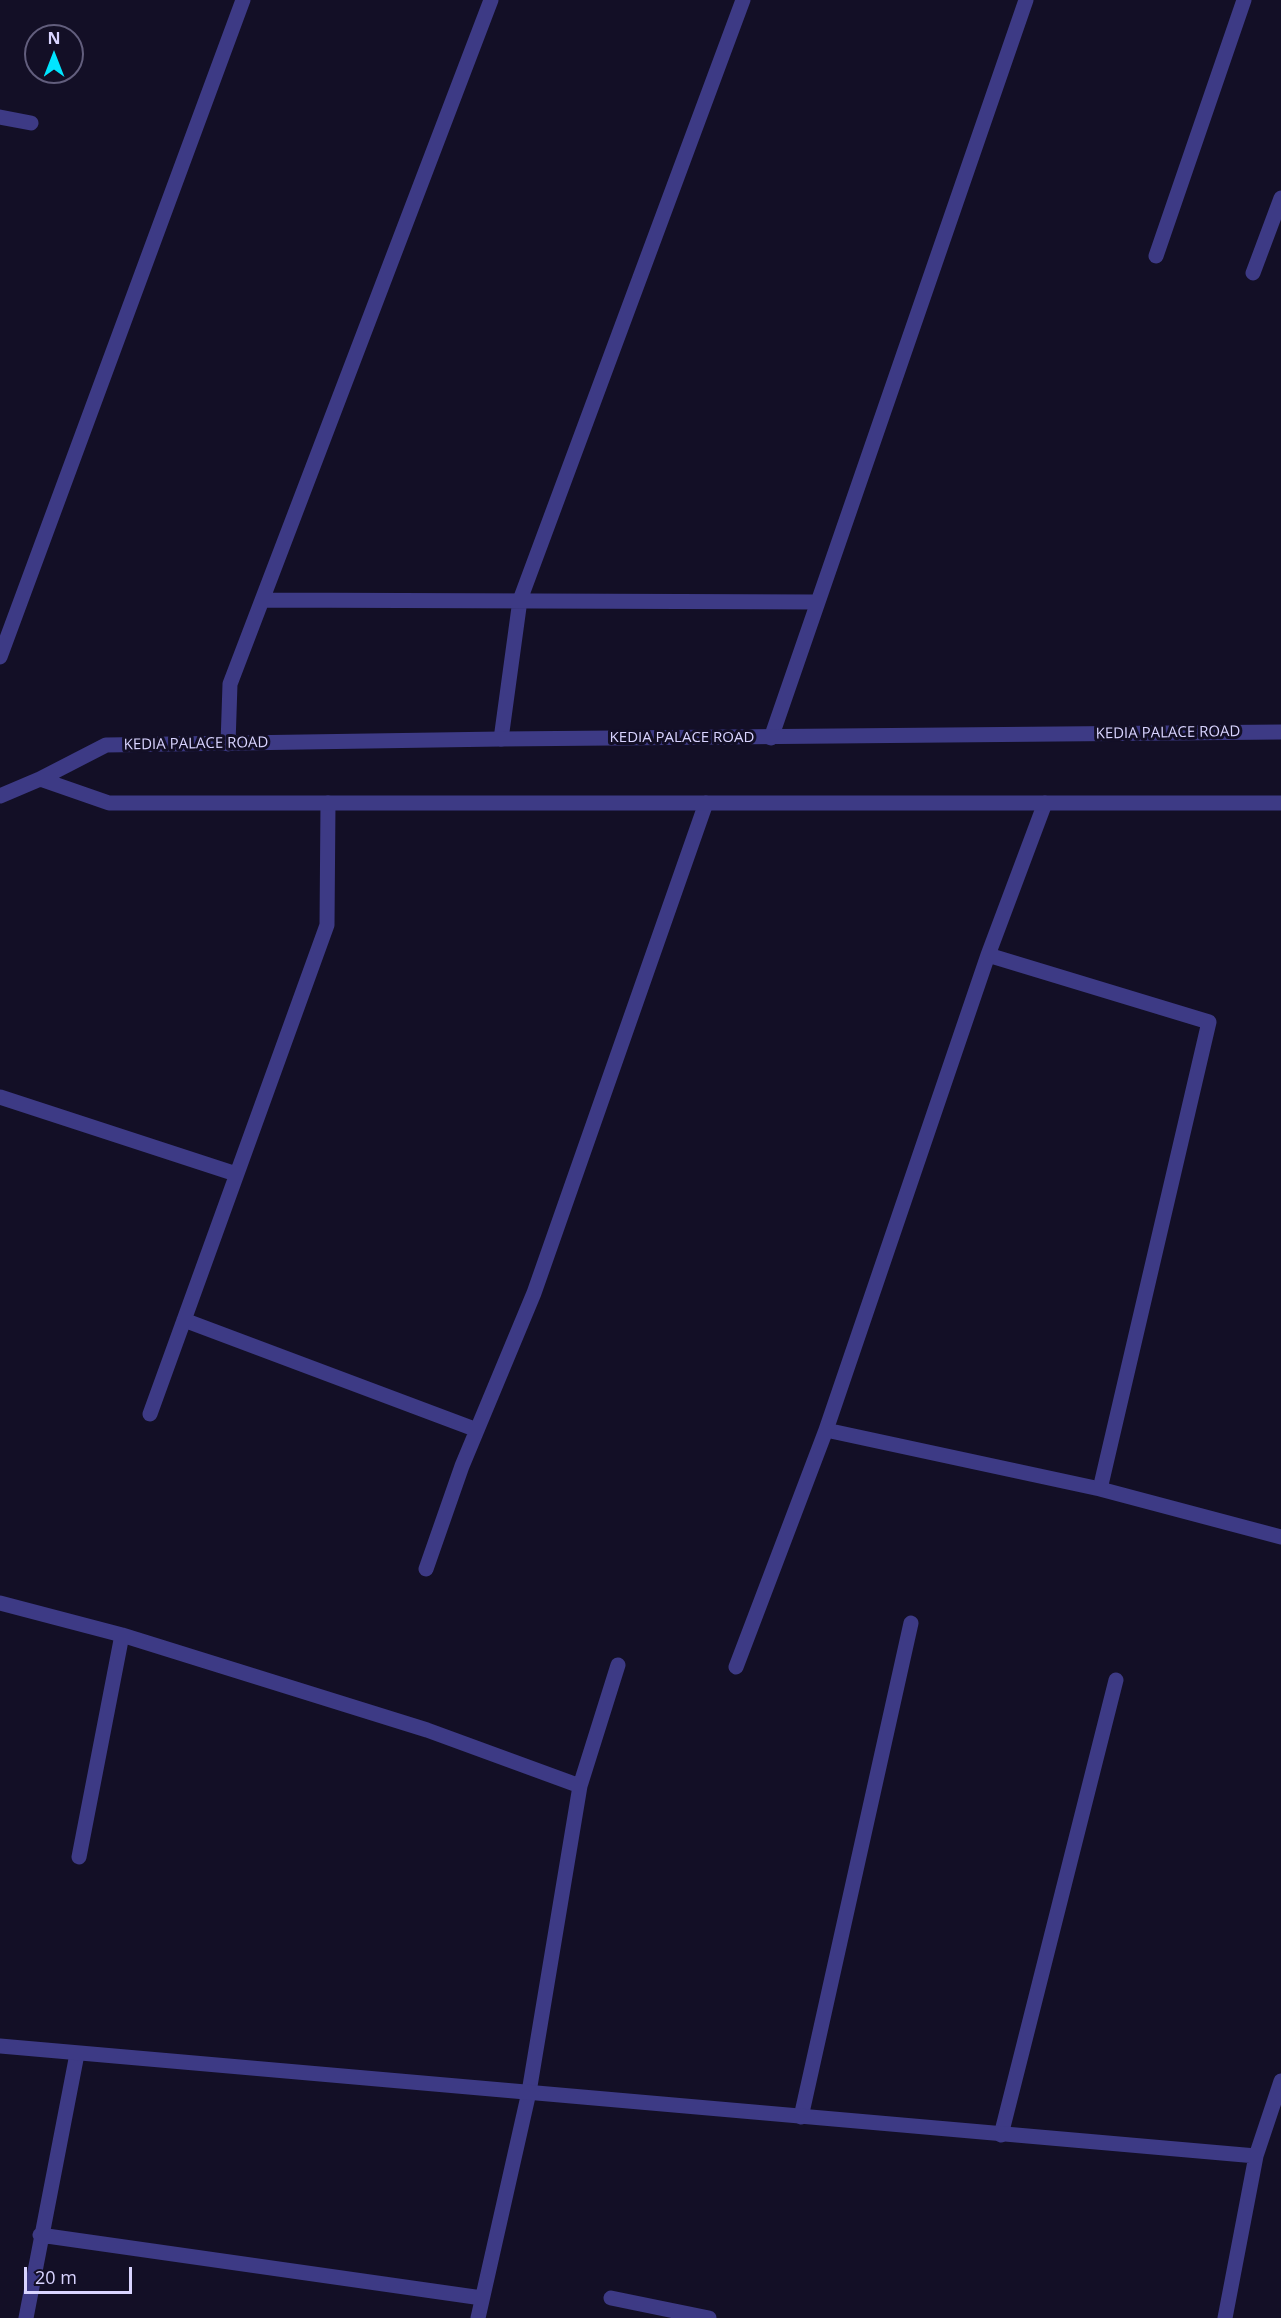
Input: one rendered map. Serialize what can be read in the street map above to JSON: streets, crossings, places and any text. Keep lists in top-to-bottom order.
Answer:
{
  "streets": {
    "street": ["KEDIA PALACE ROAD"]
  },
  "scale_bar": "20 m",
  "north": "top"
}
